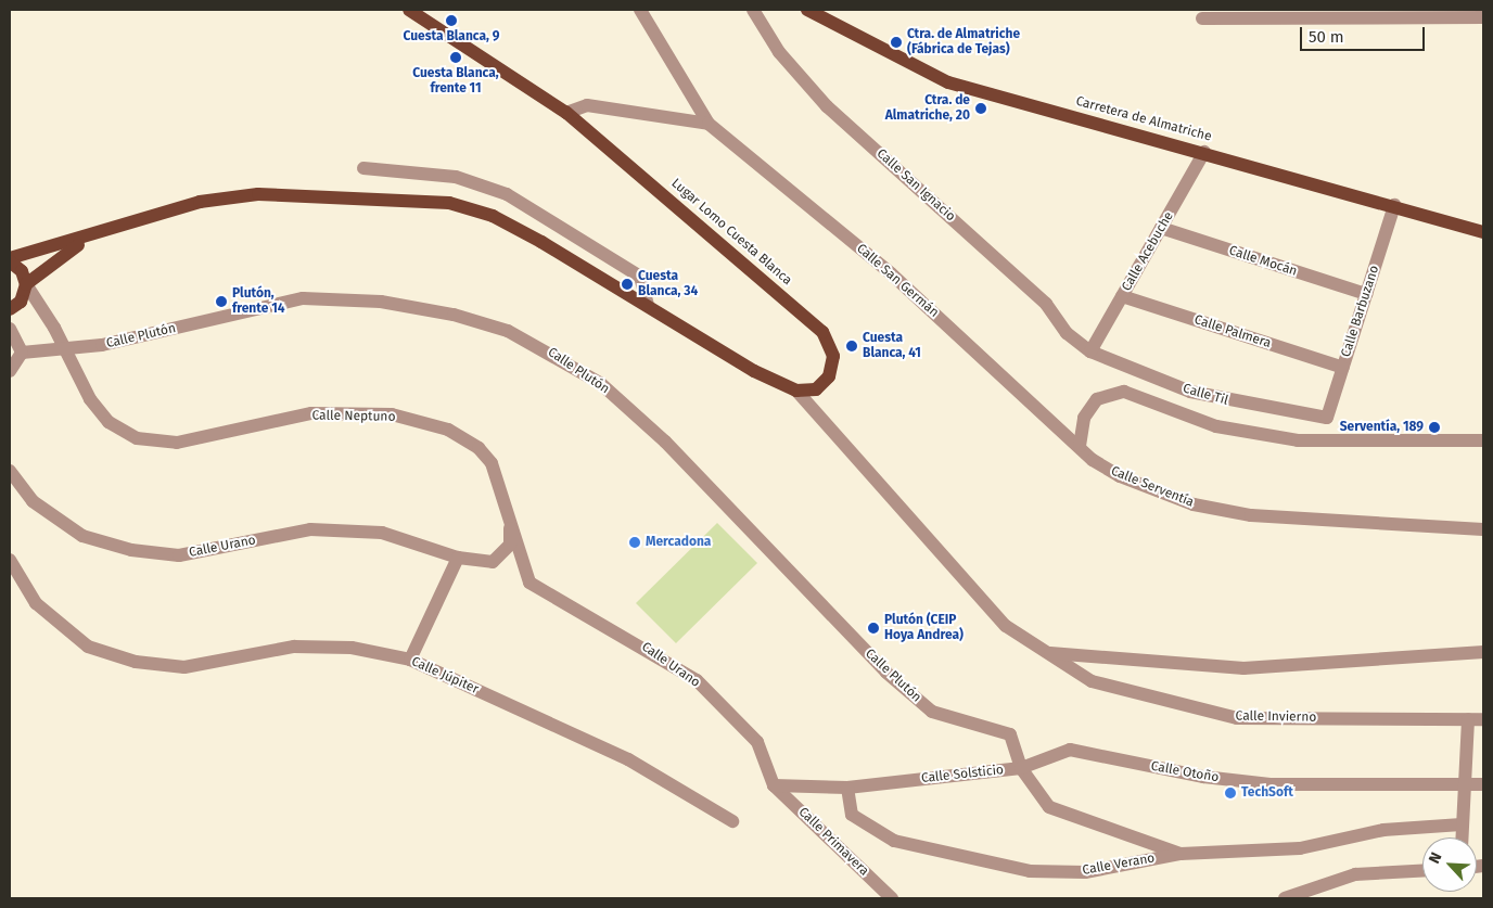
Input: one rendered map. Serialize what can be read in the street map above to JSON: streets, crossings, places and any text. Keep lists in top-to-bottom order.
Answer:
{
  "streets": {
    "main road": ["Carretera de Almatriche", "Lugar Lomo Cuesta Blanca"],
    "street": [
      "Calle San Ignacio",
      "Calle Acebuche",
      "Calle Mocán",
      "Calle San Germán",
      "Calle Barbuzano",
      "Calle Palmera",
      "Calle Plutón",
      "Calle Til",
      "Calle Neptuno",
      "Calle Serventía",
      "Calle Urano",
      "Calle Júpiter",
      "Calle Invierno",
      "Calle Otoño",
      "Calle Solsticio",
      "Calle Primavera",
      "Calle Verano"
    ]
  },
  "crossings": [
    ["Carretera de Almatriche", "Calle Acebuche"],
    ["Carretera de Almatriche", "Calle Barbuzano"],
    ["Calle San Ignacio", "Calle Acebuche"],
    ["Calle San Ignacio", "Calle Til"],
    ["Calle Acebuche", "Calle Mocán"],
    ["Calle Acebuche", "Calle Palmera"],
    ["Calle Acebuche", "Calle Til"],
    ["Calle Mocán", "Calle Barbuzano"],
    ["Calle San Germán", "Calle Serventía"],
    ["Calle Barbuzano", "Calle Palmera"],
    ["Calle Barbuzano", "Calle Til"],
    ["Calle Plutón", "Calle Neptuno"],
    ["Calle Plutón", "Calle Otoño"],
    ["Calle Plutón", "Calle Solsticio"],
    ["Calle Neptuno", "Calle Urano"],
    ["Calle Urano", "Calle Primavera"],
    ["Calle Otoño", "Calle Solsticio"],
    ["Calle Solsticio", "Calle Verano"]
  ],
  "places": [
    "Cuesta Blanca, 9",
    "Ctra. de Almatriche (Fábrica de Tejas)",
    "Cuesta Blanca, frente 11",
    "Ctra. de Almatriche, 20",
    "Cuesta Blanca, 34",
    "Plutón, frente 14",
    "Cuesta Blanca, 41",
    "Serventía, 189",
    "Mercadona",
    "Plutón (CEIP Hoya Andrea)",
    "TechSoft"
  ],
  "scale_bar": "50 m",
  "north": "top left"
}
